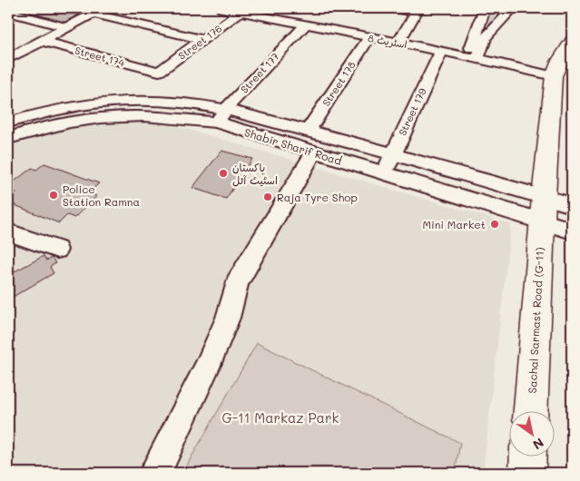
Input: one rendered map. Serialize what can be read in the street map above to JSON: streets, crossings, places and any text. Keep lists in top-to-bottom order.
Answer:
{
  "streets": {
    "main road": ["Sachal Sarmast Road (G-11)"],
    "street": [
      "اسٹریٹ 8",
      "Street 176",
      "Street 174",
      "Street 177",
      "Street 178",
      "Street 179",
      "Shabir Sharif Road"
    ]
  },
  "crossings": [
    ["اسٹریٹ 8", "Street 176"],
    ["اسٹریٹ 8", "Street 177"],
    ["اسٹریٹ 8", "Street 178"],
    ["اسٹریٹ 8", "Street 179"],
    ["اسٹریٹ 8", "Sachal Sarmast Road (G-11)"],
    ["Street 176", "Street 174"],
    ["Street 177", "Shabir Sharif Road"],
    ["Street 178", "Shabir Sharif Road"],
    ["Street 179", "Shabir Sharif Road"],
    ["Shabir Sharif Road", "Sachal Sarmast Road (G-11)"]
  ],
  "parks": ["G-11 Markaz Park"],
  "places": [
    "پاکستان اسٹیٹ آئل",
    "Police Station Ramna",
    "Raja Tyre Shop",
    "Mini Market"
  ],
  "north": "bottom right"
}
